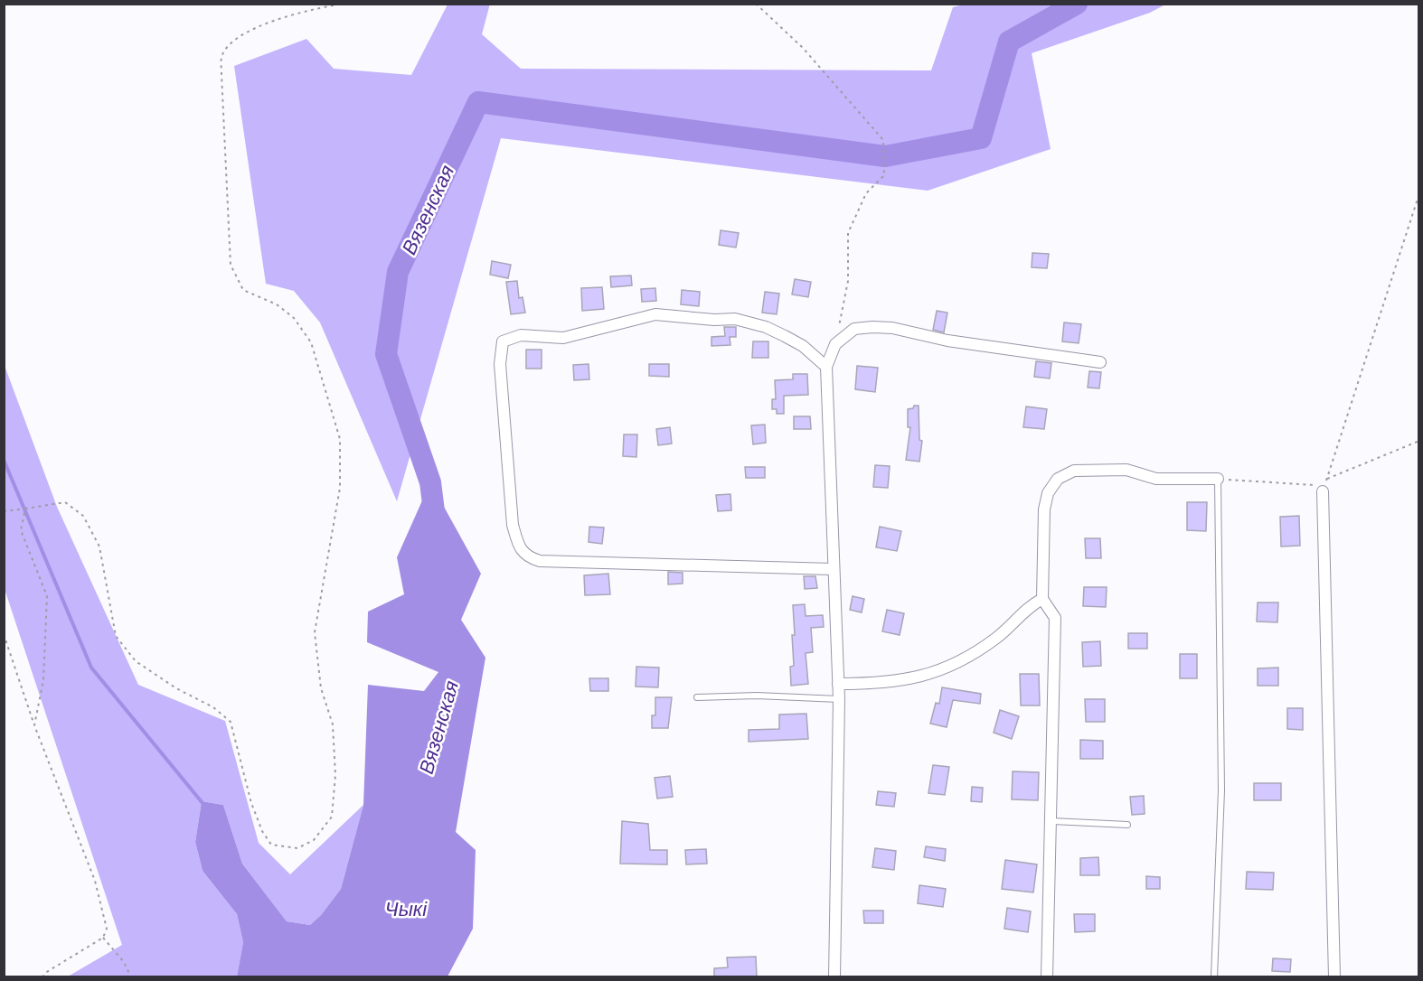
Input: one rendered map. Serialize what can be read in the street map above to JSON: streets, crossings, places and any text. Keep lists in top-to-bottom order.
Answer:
{
  "water": ["Вязенская", "Чыкі"]
}
